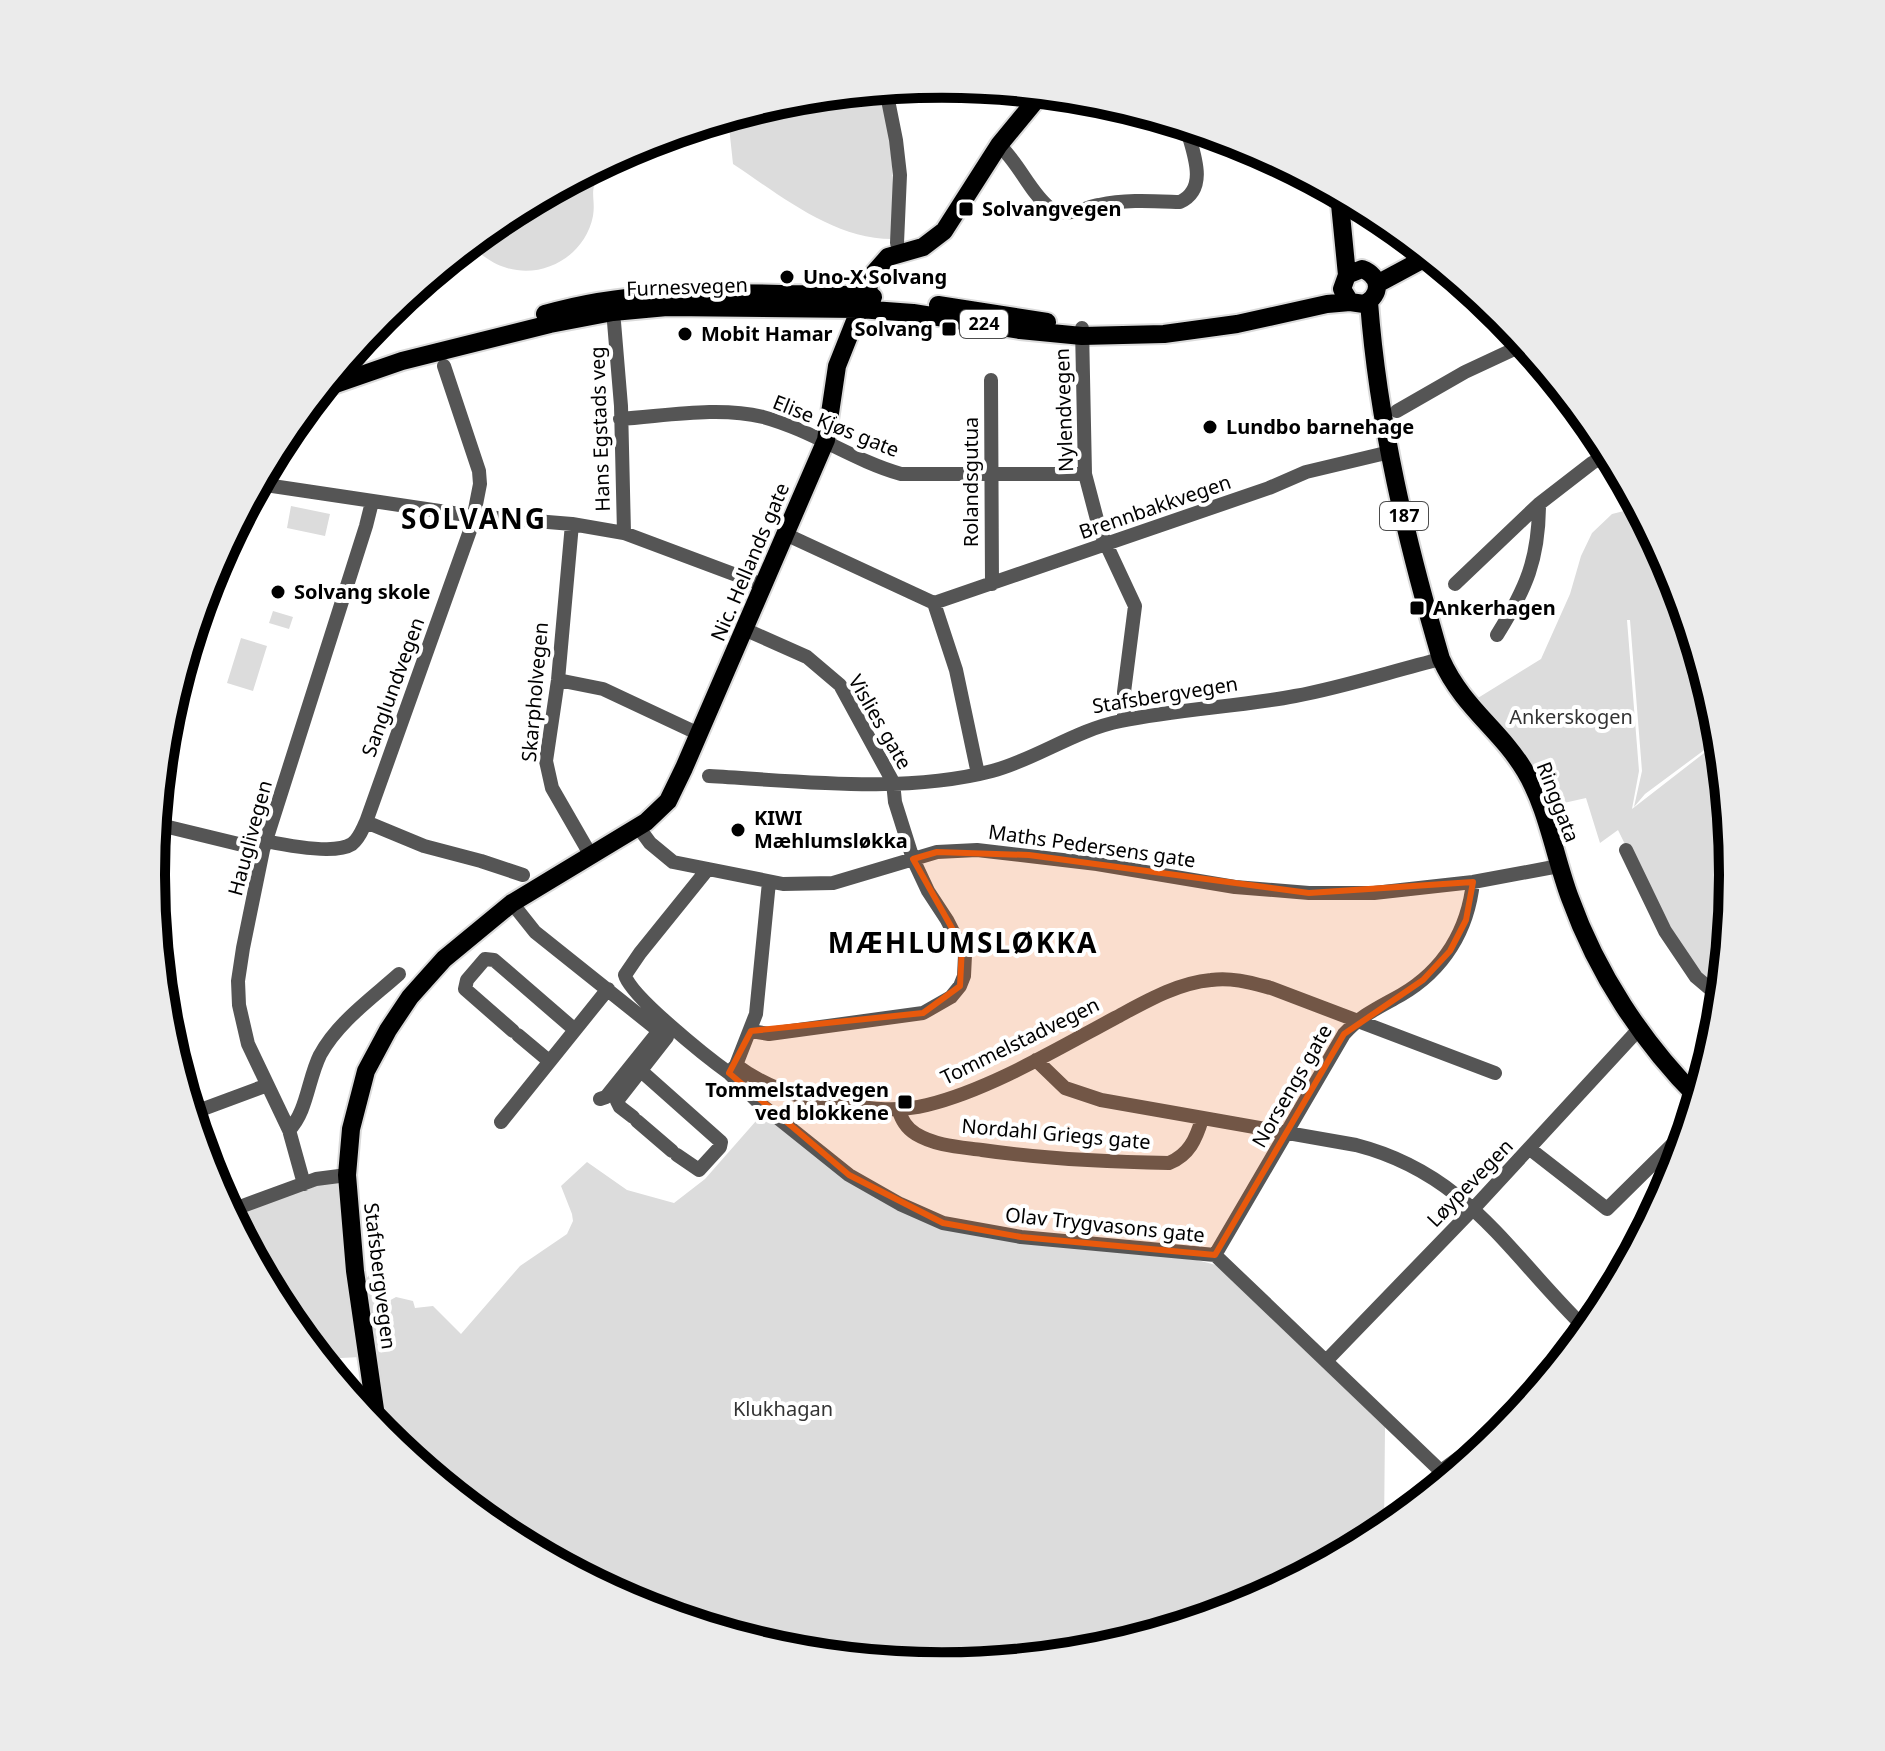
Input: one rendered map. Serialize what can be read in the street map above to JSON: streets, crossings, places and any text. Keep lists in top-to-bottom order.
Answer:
{
  "streets": {
    "main road": [
      "Furnesvegen",
      "224",
      "187",
      "Nic. Hellands gate",
      "Stafsbergvegen",
      "Ringgata"
    ],
    "street": [
      "Nylendvegen",
      "Elise Kjøs gate",
      "Hans Egstads veg",
      "Rolandsgutua",
      "Brennbakkvegen",
      "Sanglundvegen",
      "Skarpholvegen",
      "Vislies gate",
      "Hauglivegen",
      "Maths Pedersens gate",
      "Tommelstadvegen",
      "Norsengs gate",
      "Nordahl Griegs gate",
      "Løypevegen",
      "Olav Trygvasons gate"
    ]
  },
  "crossings": [
    ["Furnesvegen", "Nylendvegen"],
    ["Furnesvegen", "Nic. Hellands gate"],
    ["Furnesvegen", "Ringgata"],
    ["Nylendvegen", "Elise Kjøs gate"],
    ["Nylendvegen", "Brennbakkvegen"],
    ["Nylendvegen", "Stafsbergvegen"],
    ["Elise Kjøs gate", "Hans Egstads veg"],
    ["Elise Kjøs gate", "Rolandsgutua"],
    ["Elise Kjøs gate", "Nic. Hellands gate"],
    ["Rolandsgutua", "Brennbakkvegen"],
    ["Brennbakkvegen", "Ringgata"],
    ["Nic. Hellands gate", "Stafsbergvegen"],
    ["Nic. Hellands gate", "Vislies gate"],
    ["Nic. Hellands gate", "Maths Pedersens gate"],
    ["Sanglundvegen", "Hauglivegen"],
    ["Skarpholvegen", "Stafsbergvegen"],
    ["Stafsbergvegen", "Vislies gate"],
    ["Stafsbergvegen", "Ringgata"],
    ["Stafsbergvegen", "Maths Pedersens gate"],
    ["Vislies gate", "Maths Pedersens gate"],
    ["Ringgata", "Maths Pedersens gate"],
    ["Ringgata", "Løypevegen"],
    ["Maths Pedersens gate", "Norsengs gate"],
    ["Tommelstadvegen", "Norsengs gate"],
    ["Tommelstadvegen", "Nordahl Griegs gate"],
    ["Tommelstadvegen", "Olav Trygvasons gate"],
    ["Norsengs gate", "Nordahl Griegs gate"],
    ["Norsengs gate", "Olav Trygvasons gate"],
    ["Nordahl Griegs gate", "Løypevegen"],
    ["Løypevegen", "Olav Trygvasons gate"]
  ],
  "districts": ["SOLVANG", "MÆHLUMSLØKKA"],
  "parks": ["Ankerskogen", "Klukhagan"],
  "places": {
    "transit": [
      "Solvangvegen",
      "Solvang",
      "Ankerhagen",
      "Tommelstadvegen ved blokkene"
    ],
    "other": [
      "Uno-X Solvang",
      "Mobit Hamar",
      "Lundbo barnehage",
      "Solvang skole",
      "KIWI Mæhlumsløkka"
    ]
  }
}
